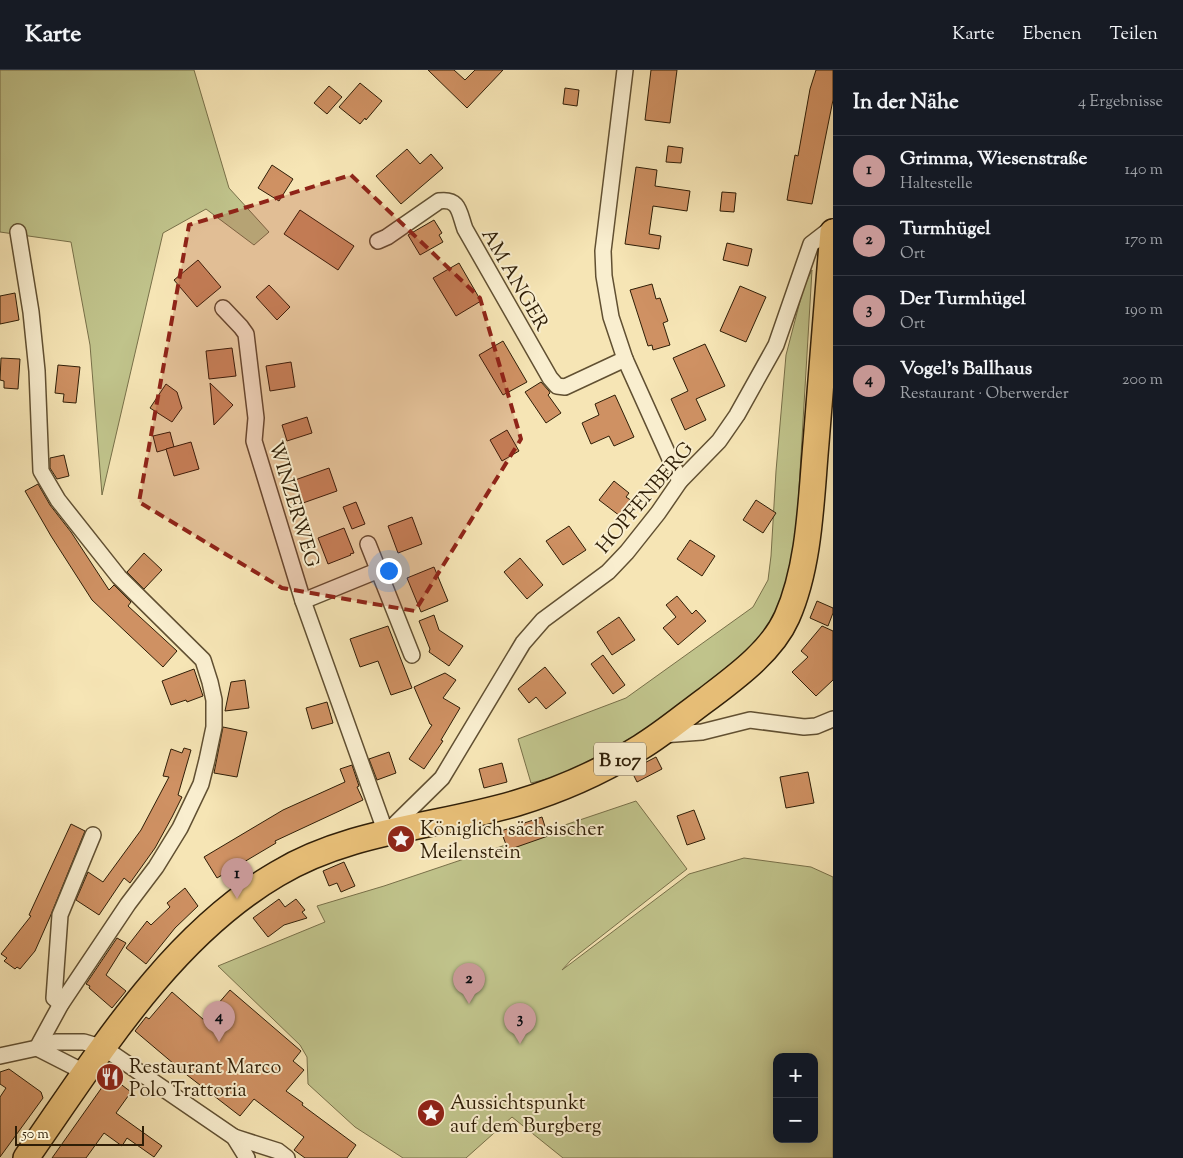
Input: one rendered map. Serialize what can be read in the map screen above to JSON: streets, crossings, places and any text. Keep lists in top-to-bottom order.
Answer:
{
  "streets": {
    "main road": ["B 107"],
    "street": ["AM ANGER", "HOPFENBERG", "WINZERWEG"]
  },
  "crossings": [
    ["HOPFENBERG", "WINZERWEG"],
    ["HOPFENBERG", "B 107"],
    ["WINZERWEG", "B 107"]
  ],
  "places": {
    "place": ["Königlich sächsischer Meilenstein", "Aussichtspunkt auf dem Burgberg"],
    "restaurant": ["Restaurant Marco Polo Trattoria"]
  },
  "scale_bar": "50 m",
  "page": {
    "header": "Karte",
    "nav": ["Karte", "Ebenen", "Teilen"],
    "heading": ["In der Nähe", "4 Ergebnisse"],
    "list": [
      {
        "mark": "1",
        "name": "Grimma, Wiesenstraße",
        "note": "Haltestelle",
        "value": "140 m"
      },
      {
        "mark": "2",
        "name": "Turmhügel",
        "note": "Ort",
        "value": "170 m"
      },
      {
        "mark": "3",
        "name": "Der Turmhügel",
        "note": "Ort",
        "value": "190 m"
      },
      {
        "mark": "4",
        "name": "Vogel's Ballhaus",
        "note": "Restaurant · Oberwerder",
        "value": "200 m"
      }
    ],
    "pins": [
      "1",
      "2",
      "4",
      "3"
    ],
    "map_buttons": ["+", "−"],
    "scale": "50 m"
  }
}
